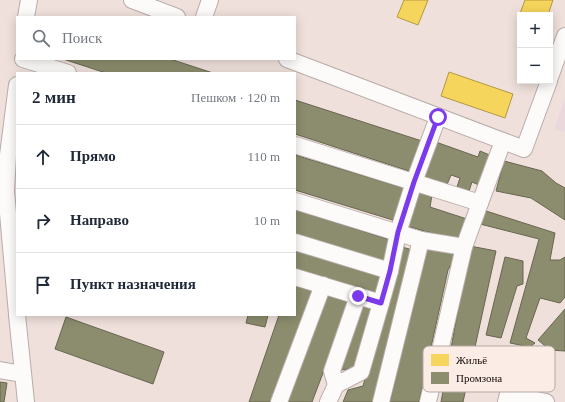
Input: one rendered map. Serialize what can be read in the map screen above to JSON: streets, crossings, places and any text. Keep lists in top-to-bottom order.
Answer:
{
  "legend": ["Жильё", "Промзона"],
  "page": {
    "map_buttons": ["+", "−"],
    "search": "Поиск",
    "heading": ["2 мин", "Пешком · 120 m"],
    "list": [
      ["Прямо", "110 m"],
      ["Направо", "10 m"],
      "Пункт назначения"
    ]
  }
}
